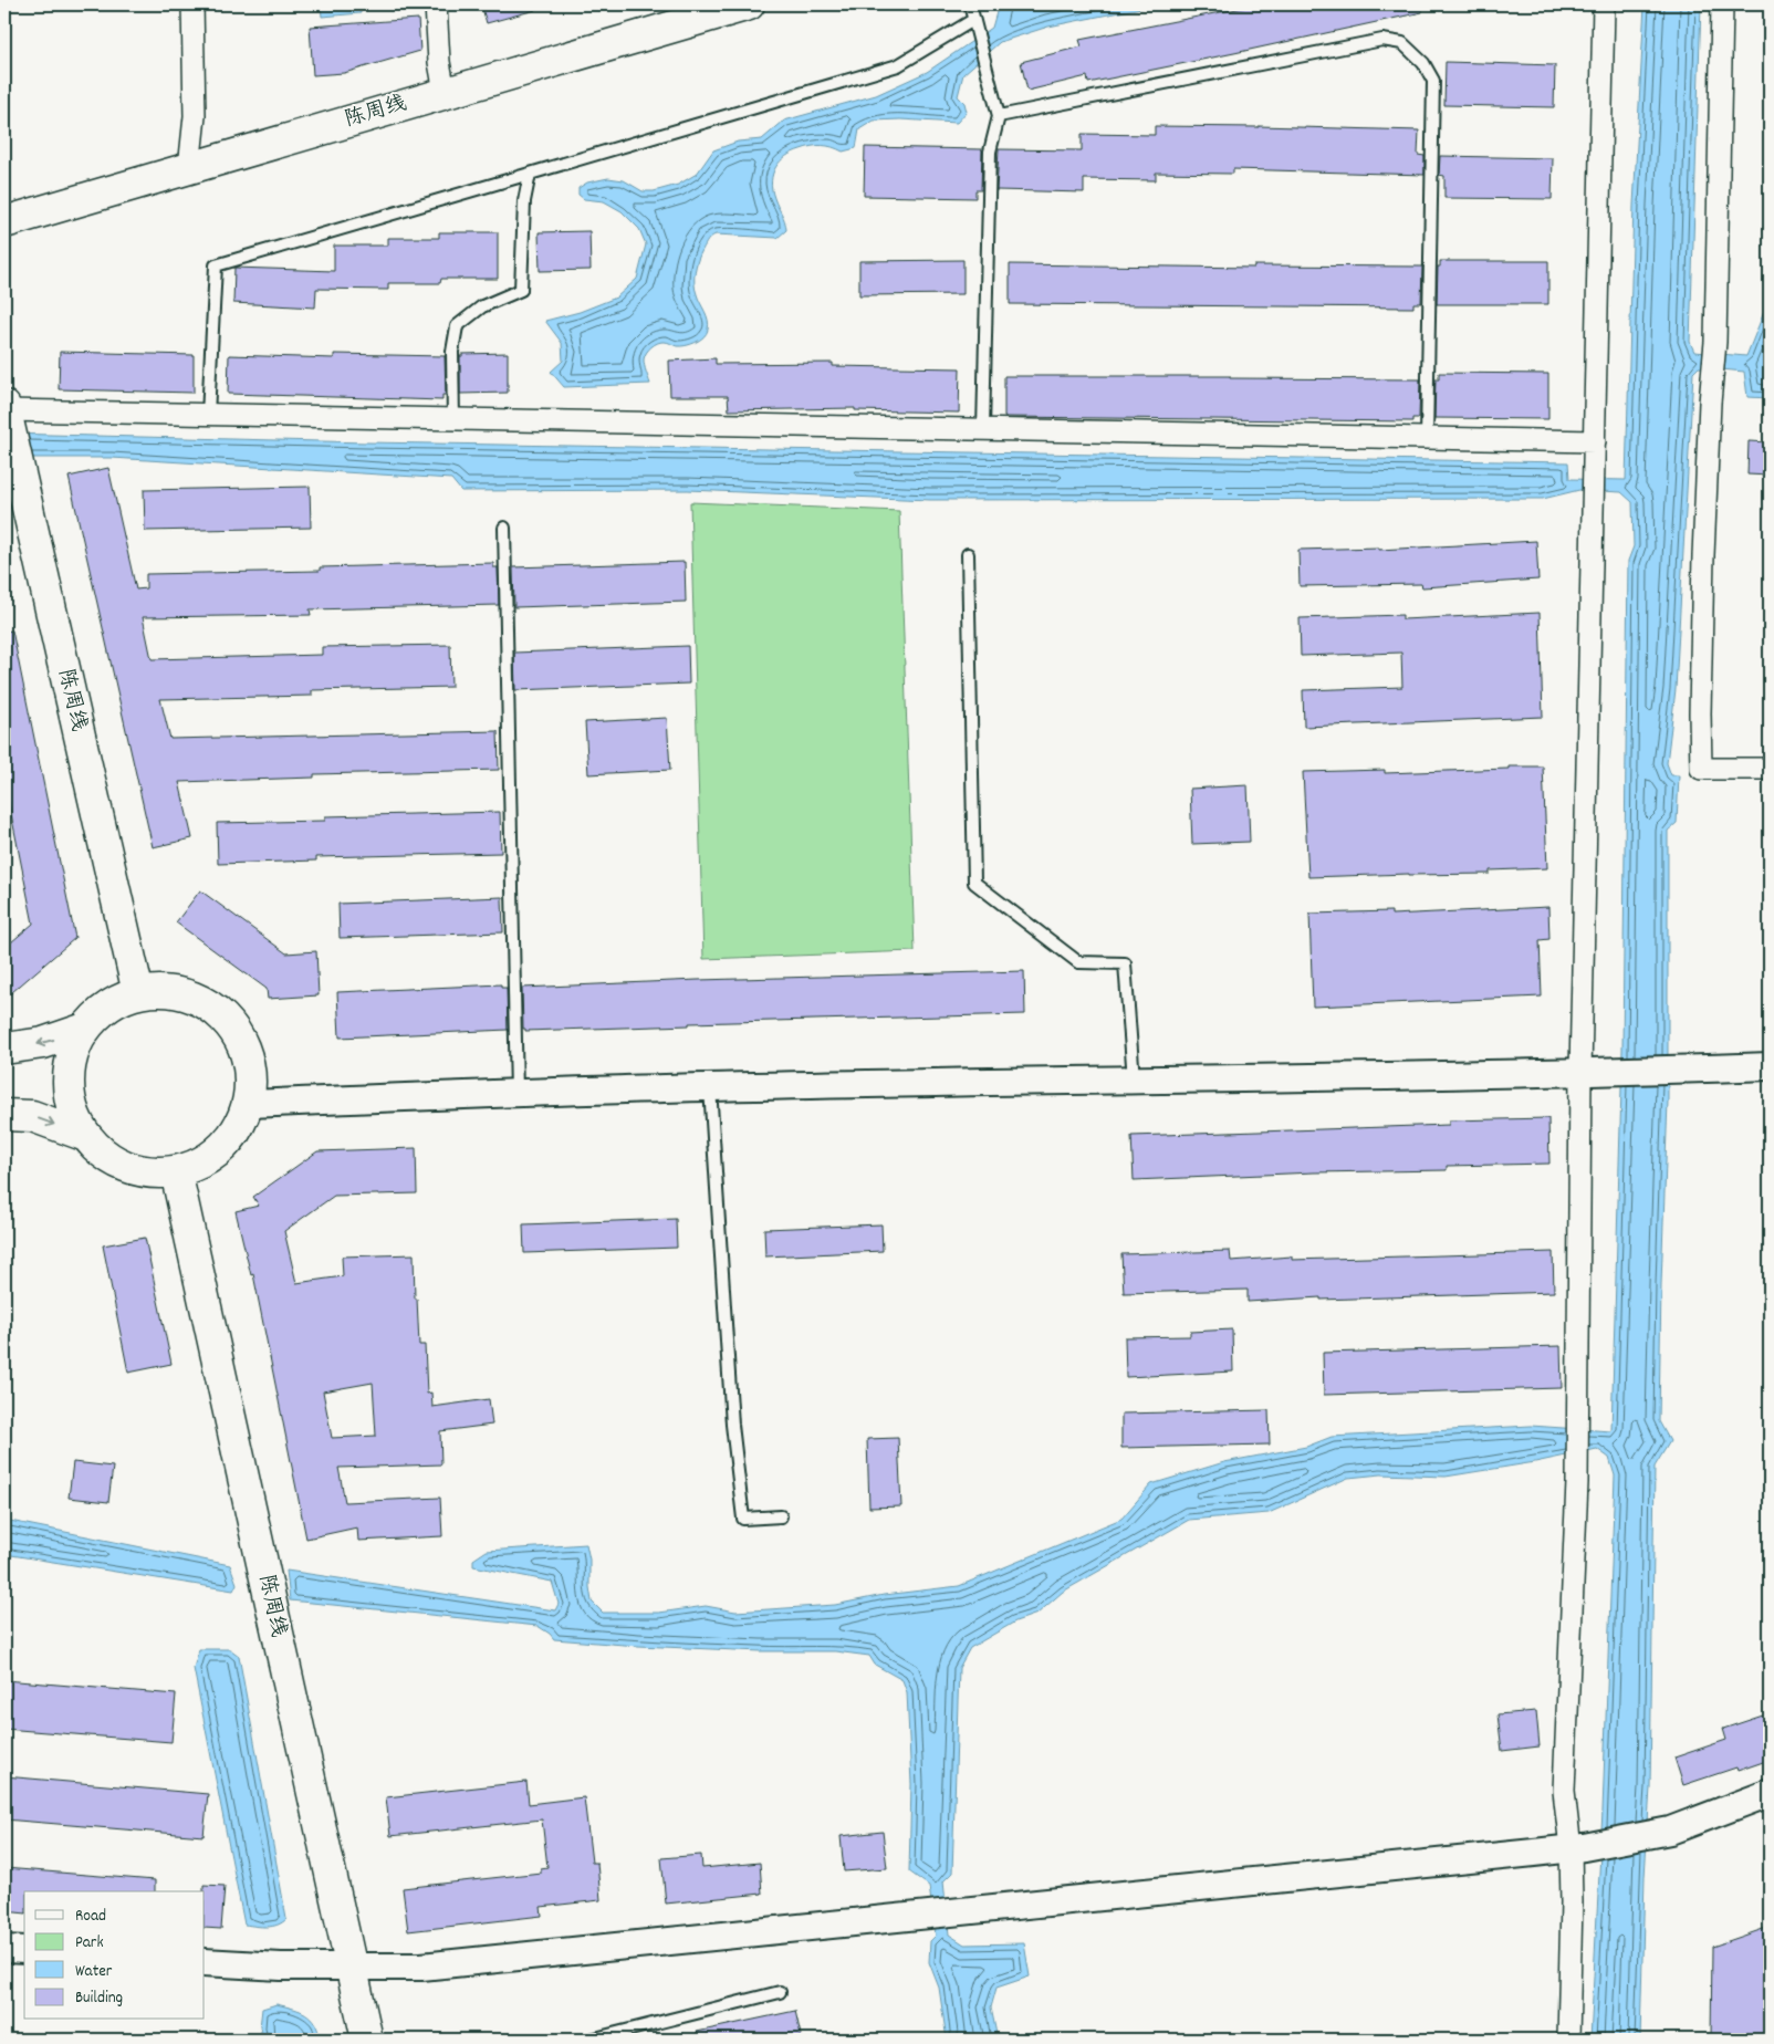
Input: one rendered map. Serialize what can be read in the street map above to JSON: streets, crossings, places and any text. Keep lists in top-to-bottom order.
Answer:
{
  "streets": {
    "main road": ["陈周线"]
  },
  "legend": [
    "Road",
    "Park",
    "Water",
    "Building"
  ]
}
